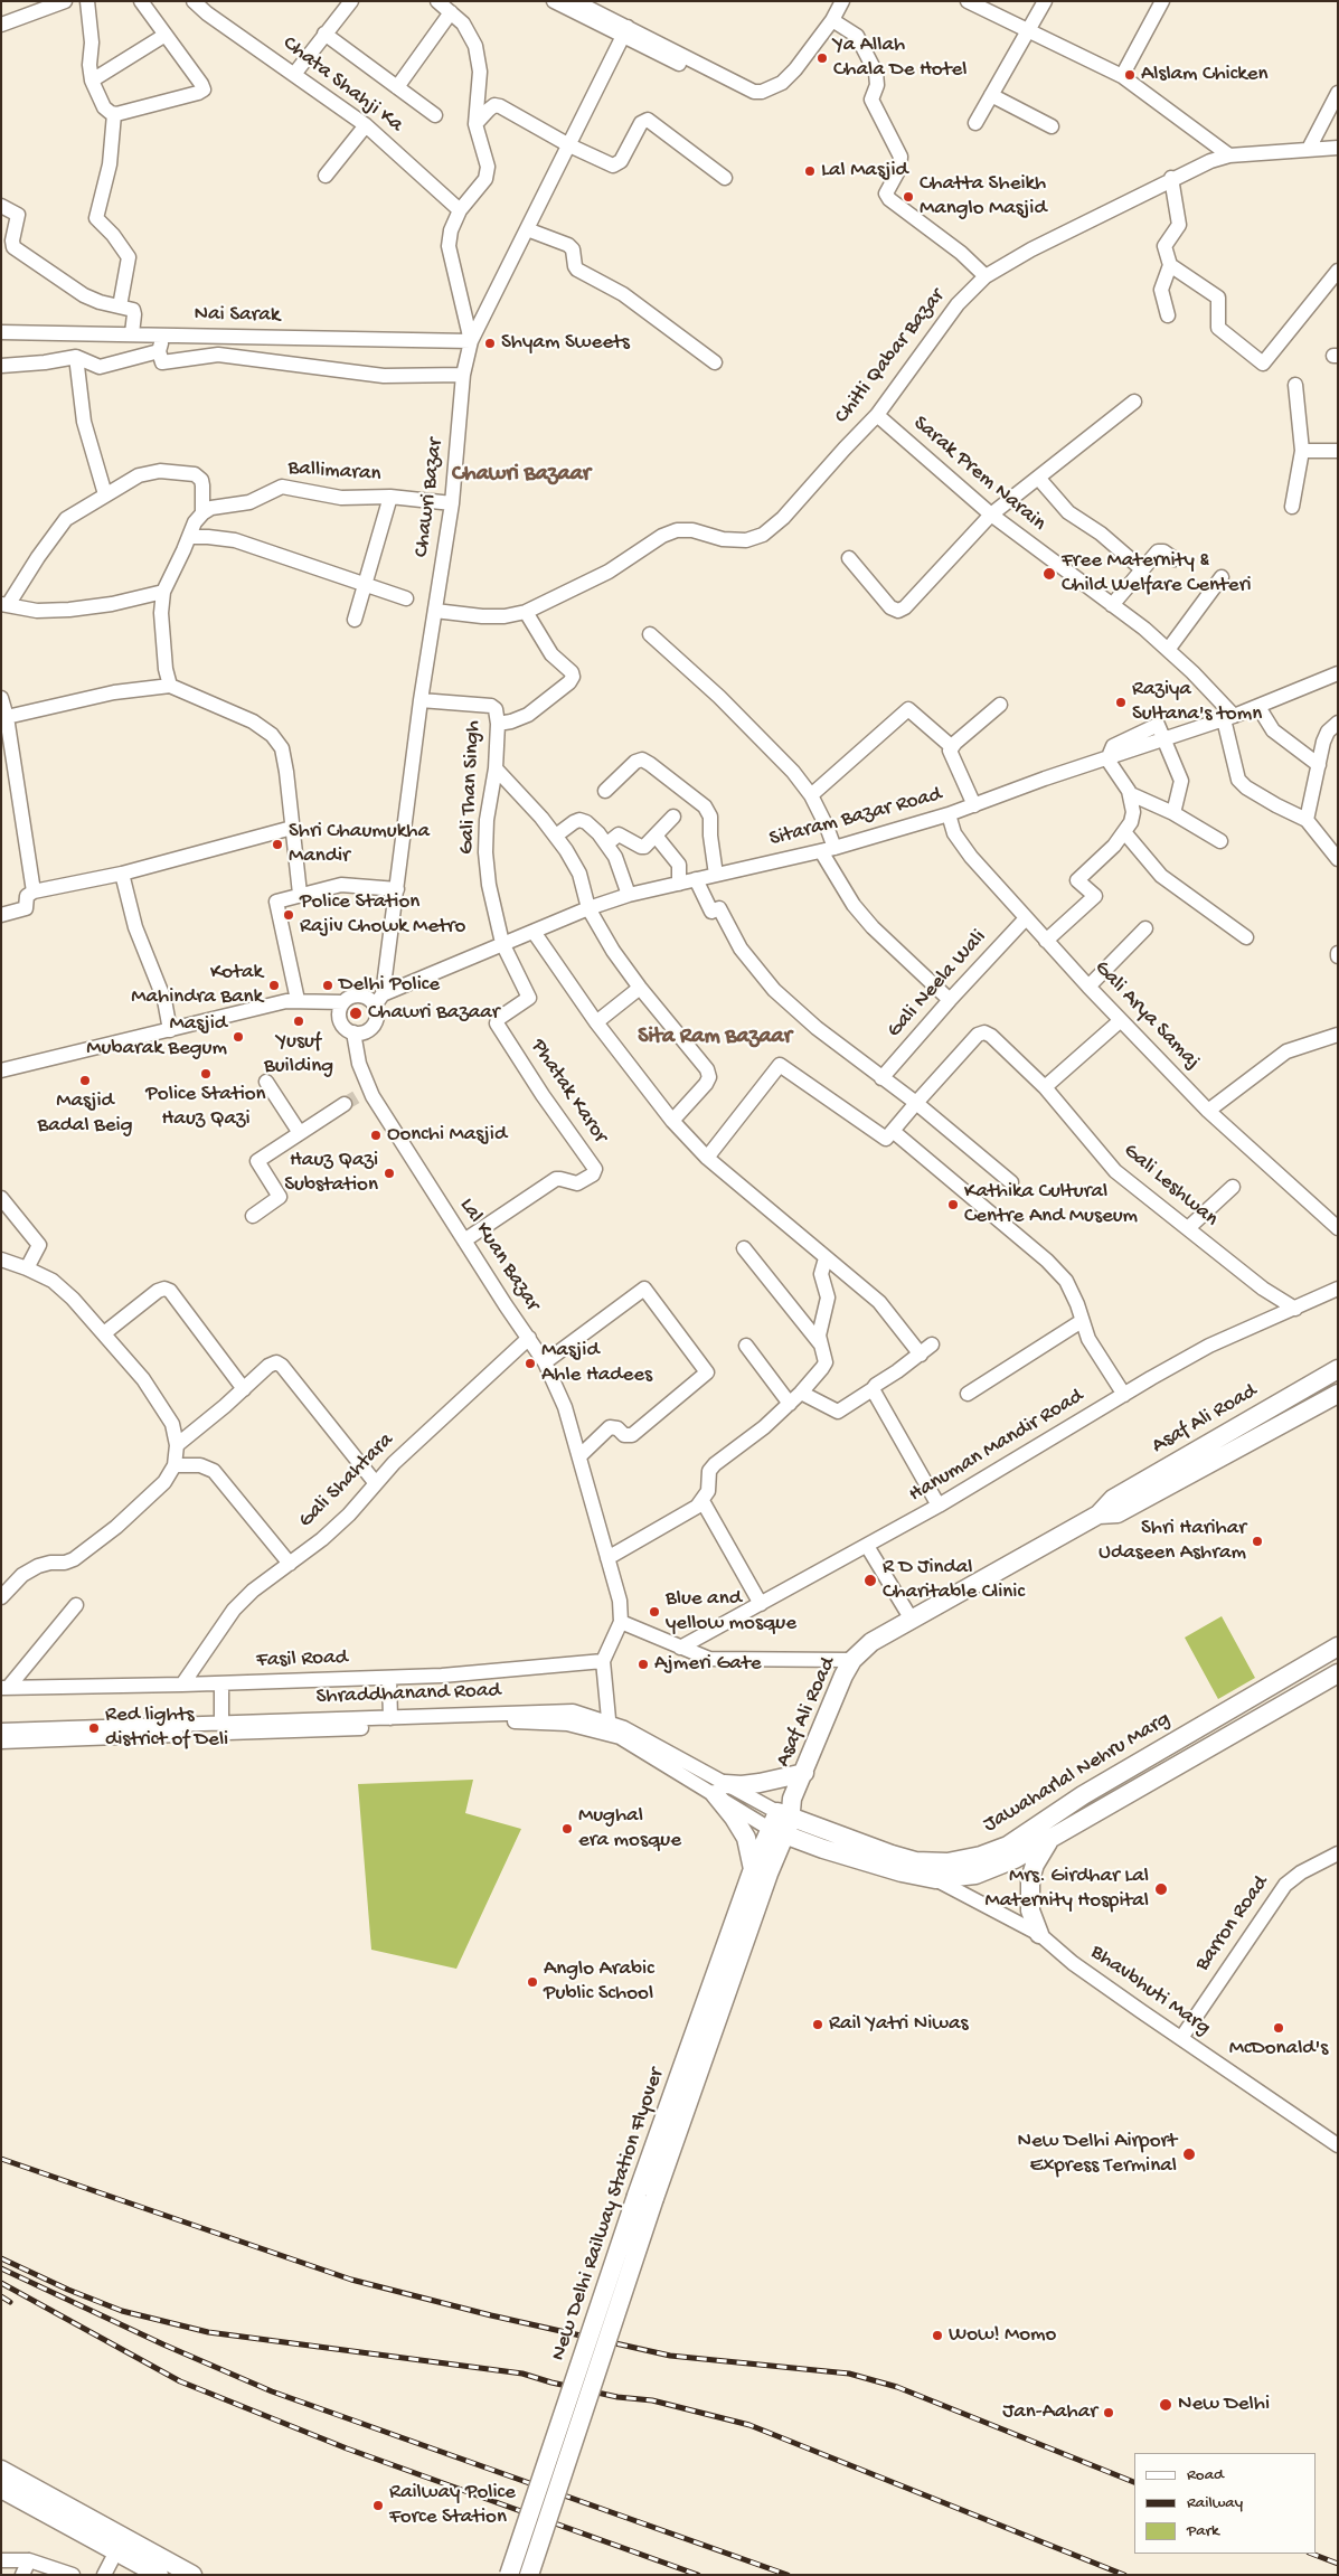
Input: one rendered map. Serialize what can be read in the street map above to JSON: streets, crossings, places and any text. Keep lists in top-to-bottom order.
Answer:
{
  "streets": {
    "main road": ["Asaf Ali Road", "Jawaharlal Nehru Marg", "New Delhi Railway Station Flyover"],
    "street": [
      "Chata Shahji Ka",
      "Nai Sarak",
      "Chitli Qabar Bazar",
      "Ballimaran",
      "Sarak Prem Narain",
      "Chawri Bazar",
      "Gali Than Singh",
      "Sitaram Bazar Road",
      "Gali Neela Wali",
      "Gali Arya Samaj",
      "Phatak Karor",
      "Gali Leshwan",
      "Lal Kuan Bazar",
      "Hanuman Mandir Road",
      "Gali Shahtara",
      "Fasil Road",
      "Shraddhanand Road",
      "Barron Road",
      "Bhavbhuti Marg"
    ]
  },
  "crossings": [
    ["Nai Sarak", "Chawri Bazar"],
    ["Chitli Qabar Bazar", "Sarak Prem Narain"],
    ["Chitli Qabar Bazar", "Chawri Bazar"],
    ["Ballimaran", "Chawri Bazar"],
    ["Sarak Prem Narain", "Sitaram Bazar Road"],
    ["Chawri Bazar", "Gali Than Singh"],
    ["Chawri Bazar", "Sitaram Bazar Road"],
    ["Chawri Bazar", "Lal Kuan Bazar"],
    ["Gali Than Singh", "Sitaram Bazar Road"],
    ["Gali Than Singh", "Phatak Karor"],
    ["Sitaram Bazar Road", "Gali Arya Samaj"],
    ["Sitaram Bazar Road", "Phatak Karor"],
    ["Sitaram Bazar Road", "Lal Kuan Bazar"],
    ["Gali Neela Wali", "Gali Arya Samaj"],
    ["Phatak Karor", "Lal Kuan Bazar"],
    ["Gali Leshwan", "Hanuman Mandir Road"],
    ["Lal Kuan Bazar", "Gali Shahtara"],
    ["Asaf Ali Road", "Shraddhanand Road"],
    ["Asaf Ali Road", "Jawaharlal Nehru Marg"],
    ["Asaf Ali Road", "New Delhi Railway Station Flyover"],
    ["Gali Shahtara", "Fasil Road"],
    ["Shraddhanand Road", "Jawaharlal Nehru Marg"],
    ["Shraddhanand Road", "New Delhi Railway Station Flyover"],
    ["Jawaharlal Nehru Marg", "Bhavbhuti Marg"],
    ["Jawaharlal Nehru Marg", "New Delhi Railway Station Flyover"],
    ["Barron Road", "Bhavbhuti Marg"]
  ],
  "districts": ["Chawri Bazaar", "Sita Ram Bazaar"],
  "places": [
    "Ya Allah Chala De Hotel",
    "Alslam Chicken",
    "Lal Masjid",
    "Chatta Sheikh Manglo Masjid",
    "Shyam Sweets",
    "Free Maternity & Child Welfare Centeri",
    "Raziya Sultana's tomn",
    "Shri Chaumukha Mandir",
    "Police Station Rajiv Chowk Metro",
    "Kotak Mahindra Bank",
    "Delhi Police",
    "Chawri Bazaar",
    "Yusuf Building",
    "Masjid Mubarak Begum",
    "Police Station Hauz Qazi",
    "Masjid Badal Beig",
    "Oonchi Masjid",
    "Hauz Qazi Substation",
    "Kathika Cultural Centre And Museum",
    "Masjid Ahle Hadees",
    "Shri Harihar Udaseen Ashram",
    "R D Jindal Charitable Clinic",
    "Blue and yellow mosque",
    "Ajmeri Gate",
    "Red lights district of Deli",
    "Mughal era mosque",
    "Mrs. Girdhar Lal Maternity Hospital",
    "Anglo Arabic Public School",
    "Rail Yatri Niwas",
    "McDonald's",
    "New Delhi Airport Express Terminal",
    "Wow! Momo",
    "New Delhi",
    "Jan-Aahar",
    "Railway Police Force Station"
  ],
  "legend": ["Road", "Railway", "Park"]
}
